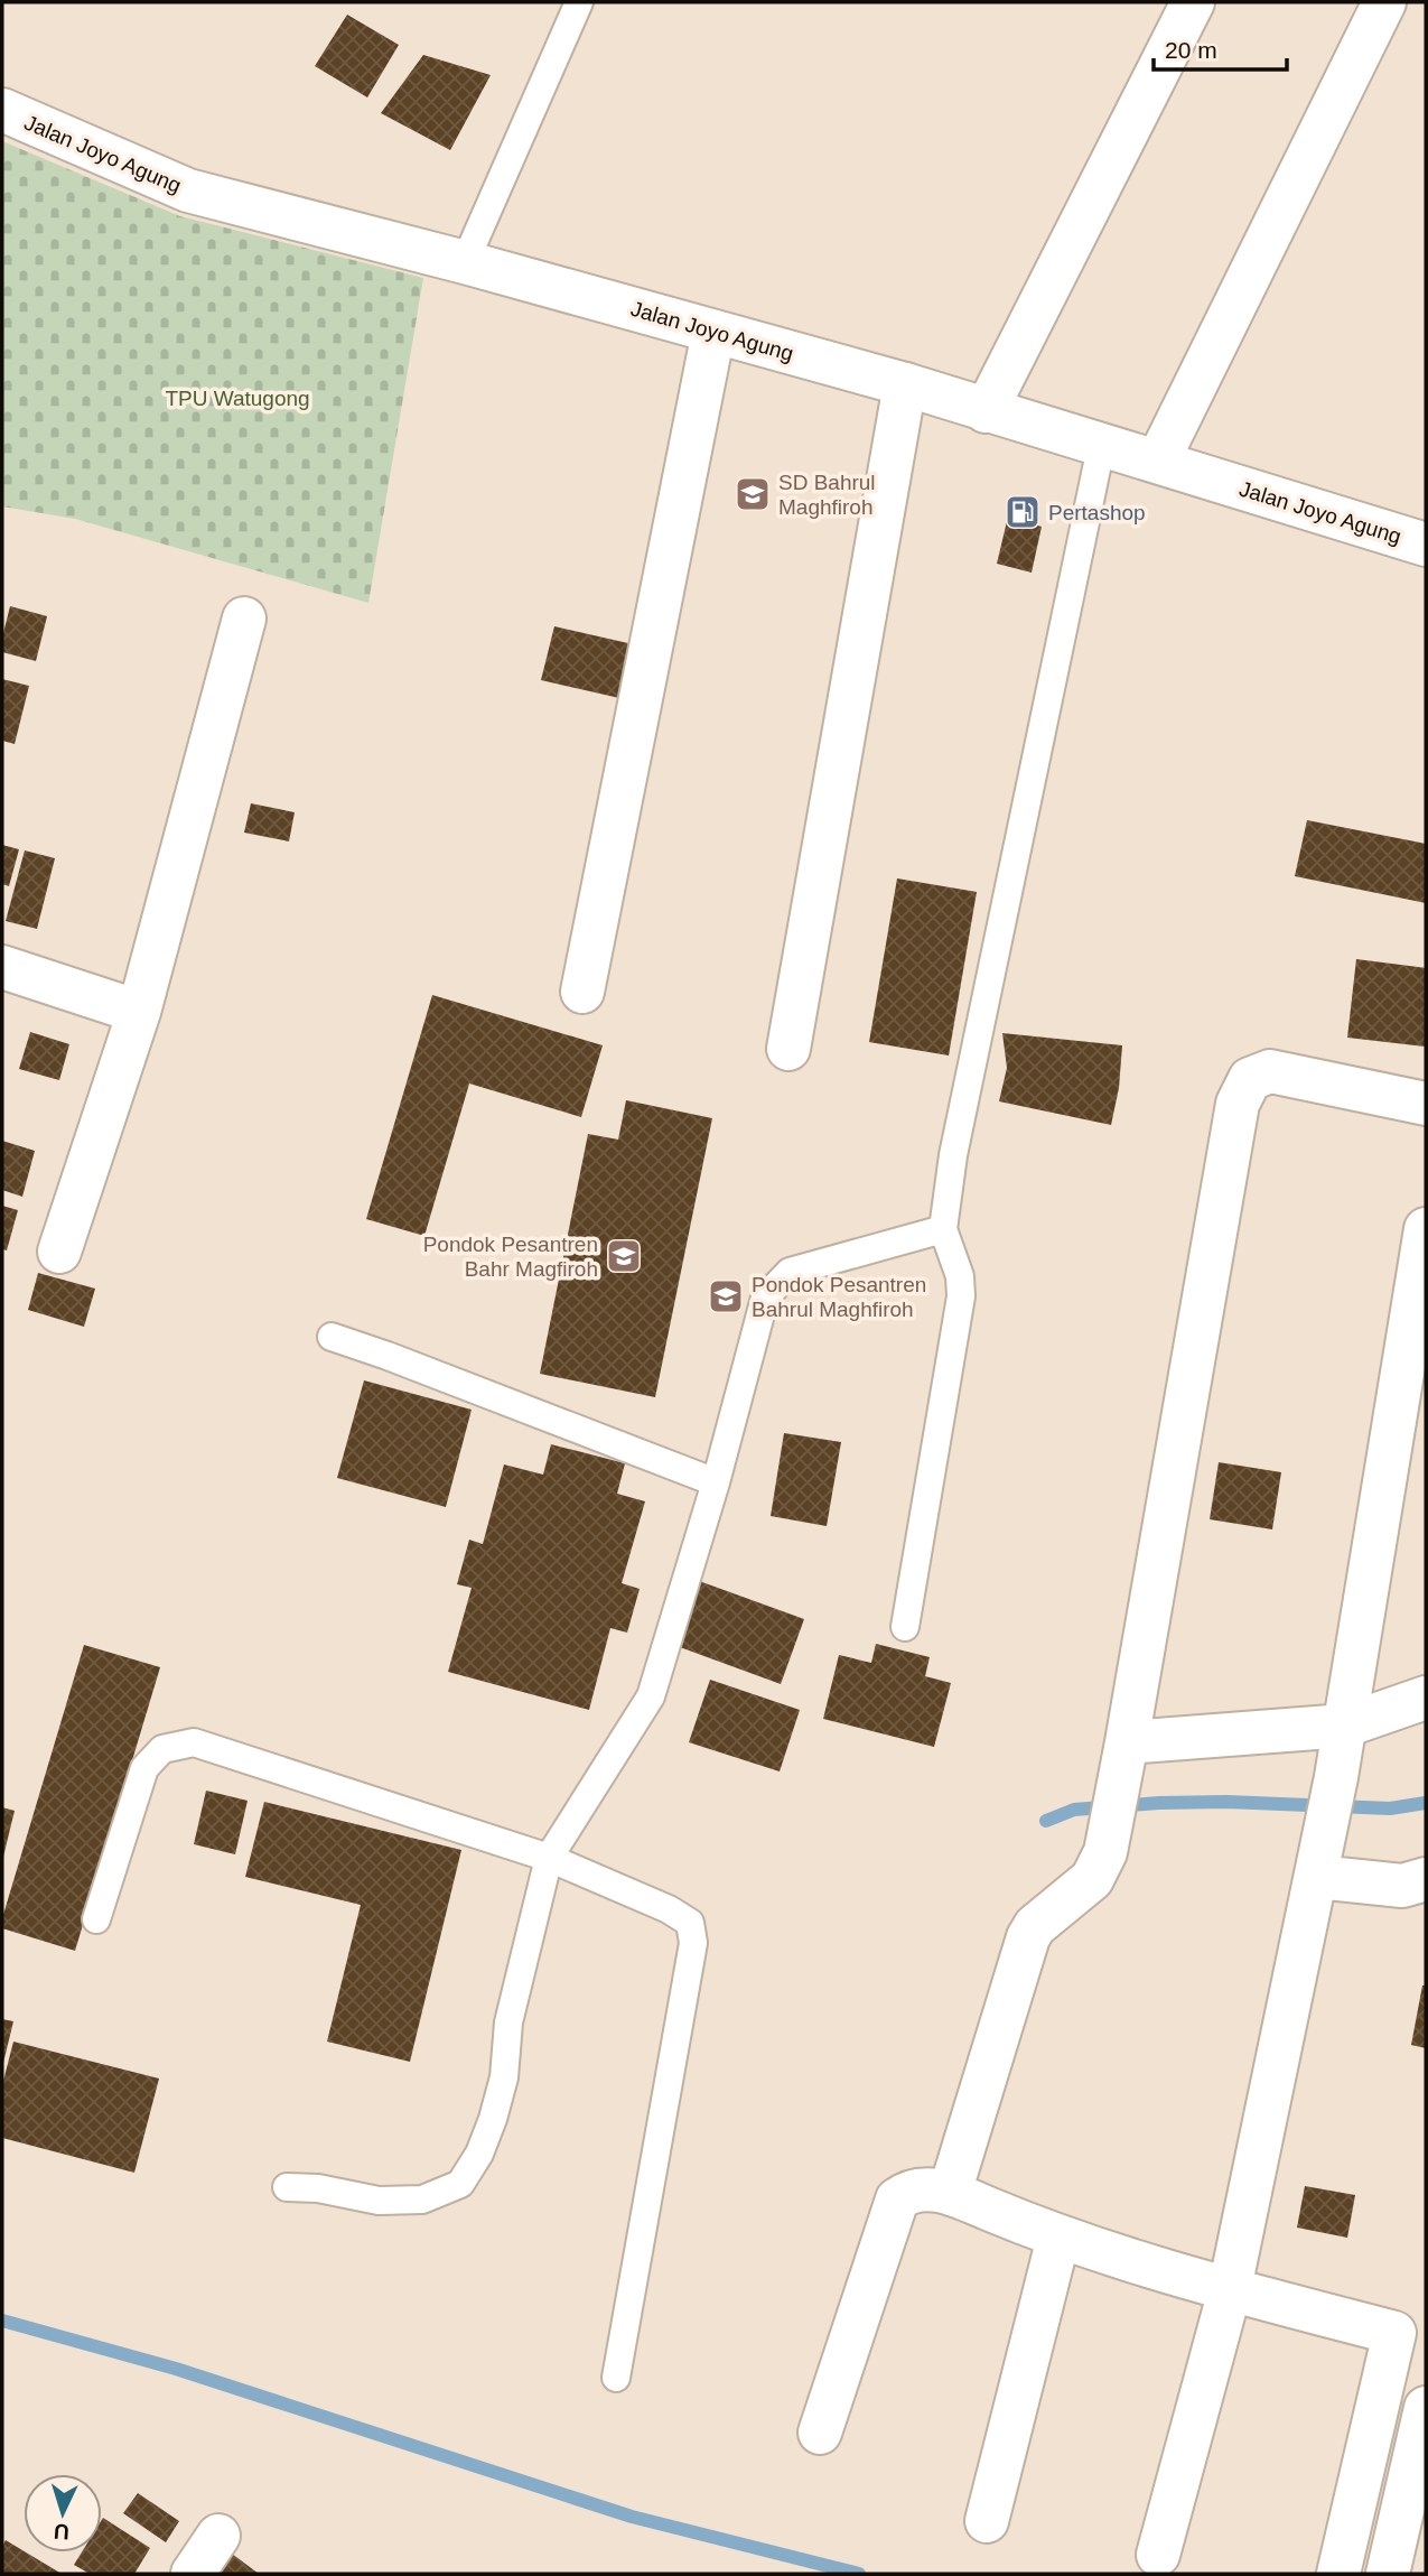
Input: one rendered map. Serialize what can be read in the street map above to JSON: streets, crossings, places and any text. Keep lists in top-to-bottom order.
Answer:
{
  "streets": {
    "street": ["Jalan Joyo Agung"]
  },
  "parks": ["TPU Watugong"],
  "places": {
    "school or university": ["SD Bahrul Maghfiroh", "Pondok Pesantren Bahr Magfiroh", "Pondok Pesantren Bahrul Maghfiroh"],
    "fuel station": ["Pertashop"]
  },
  "scale_bar": "20 m",
  "north": "bottom"
}
